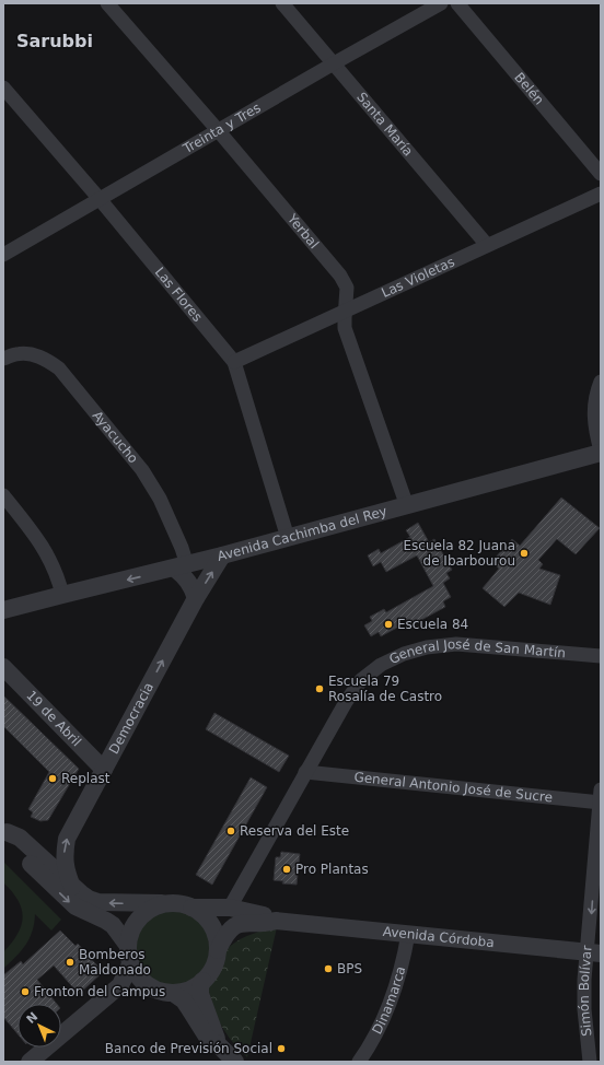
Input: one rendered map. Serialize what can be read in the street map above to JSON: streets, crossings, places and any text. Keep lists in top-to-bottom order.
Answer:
{
  "streets": {
    "street": [
      "Belén",
      "Santa María",
      "Treinta y Tres",
      "Yerbal",
      "Las Violetas",
      "Las Flores",
      "Ayacucho",
      "Avenida Cachimba del Rey",
      "General José de San Martín",
      "19 de Abril",
      "Democracia",
      "General Antonio José de Sucre",
      "Avenida Córdoba",
      "Simón Bolívar",
      "Dinamarca"
    ]
  },
  "crossings": [
    ["Santa María", "Treinta y Tres"],
    ["Santa María", "Las Violetas"],
    ["Treinta y Tres", "Yerbal"],
    ["Treinta y Tres", "Las Flores"],
    ["Yerbal", "Las Violetas"],
    ["Yerbal", "Avenida Cachimba del Rey"],
    ["Las Violetas", "Las Flores"],
    ["Las Flores", "Avenida Cachimba del Rey"],
    ["Ayacucho", "Avenida Cachimba del Rey"],
    ["Avenida Cachimba del Rey", "Democracia"],
    ["General José de San Martín", "General Antonio José de Sucre"],
    ["General José de San Martín", "Avenida Córdoba"],
    ["19 de Abril", "Democracia"],
    ["General Antonio José de Sucre", "Simón Bolívar"],
    ["Avenida Córdoba", "Simón Bolívar"],
    ["Avenida Córdoba", "Dinamarca"]
  ],
  "one_way": ["Democracia", "Simón Bolívar"],
  "districts": ["Sarubbi"],
  "places": [
    "Escuela 82 Juana de Ibarbourou",
    "Escuela 84",
    "Escuela 79 Rosalía de Castro",
    "Replast",
    "Reserva del Este",
    "Pro Plantas",
    "Bomberos Maldonado",
    "BPS",
    "Fronton del Campus",
    "Banco de Previsión Social"
  ],
  "north": "top left"
}
